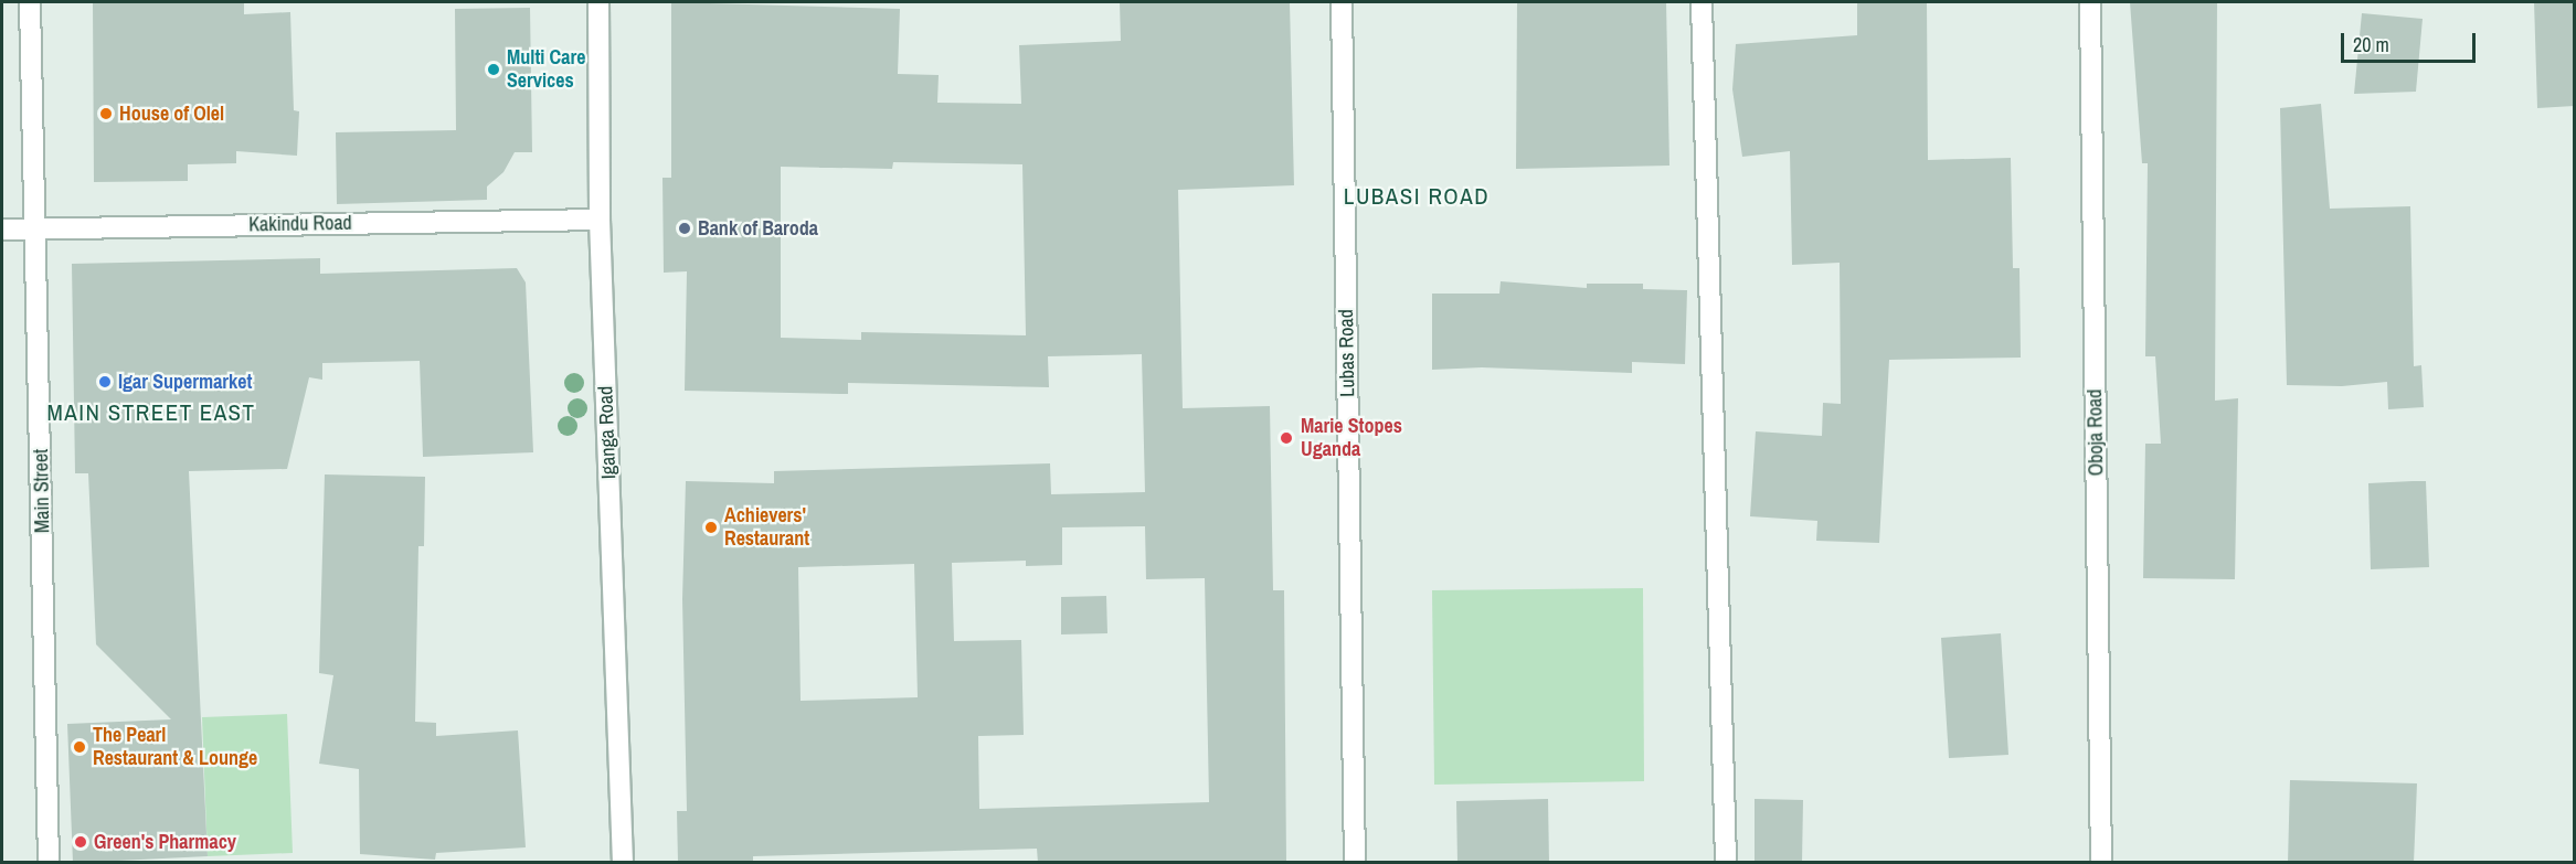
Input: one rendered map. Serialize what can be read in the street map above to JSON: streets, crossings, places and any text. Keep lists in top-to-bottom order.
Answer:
{
  "streets": {
    "street": [
      "Kakindu Road",
      "Lubas Road",
      "Iganga Road",
      "Oboja Road",
      "Main Street"
    ]
  },
  "crossings": [
    ["Kakindu Road", "Iganga Road"],
    ["Kakindu Road", "Main Street"]
  ],
  "districts": ["LUBASI ROAD", "MAIN STREET EAST"],
  "places": [
    "Multi Care Services",
    "House of Olel",
    "Bank of Baroda",
    "Igar Supermarket",
    "Marie Stopes Uganda",
    "Achievers' Restaurant",
    "The Pearl Restaurant & Lounge",
    "Green's Pharmacy"
  ],
  "scale_bar": "20 m"
}
